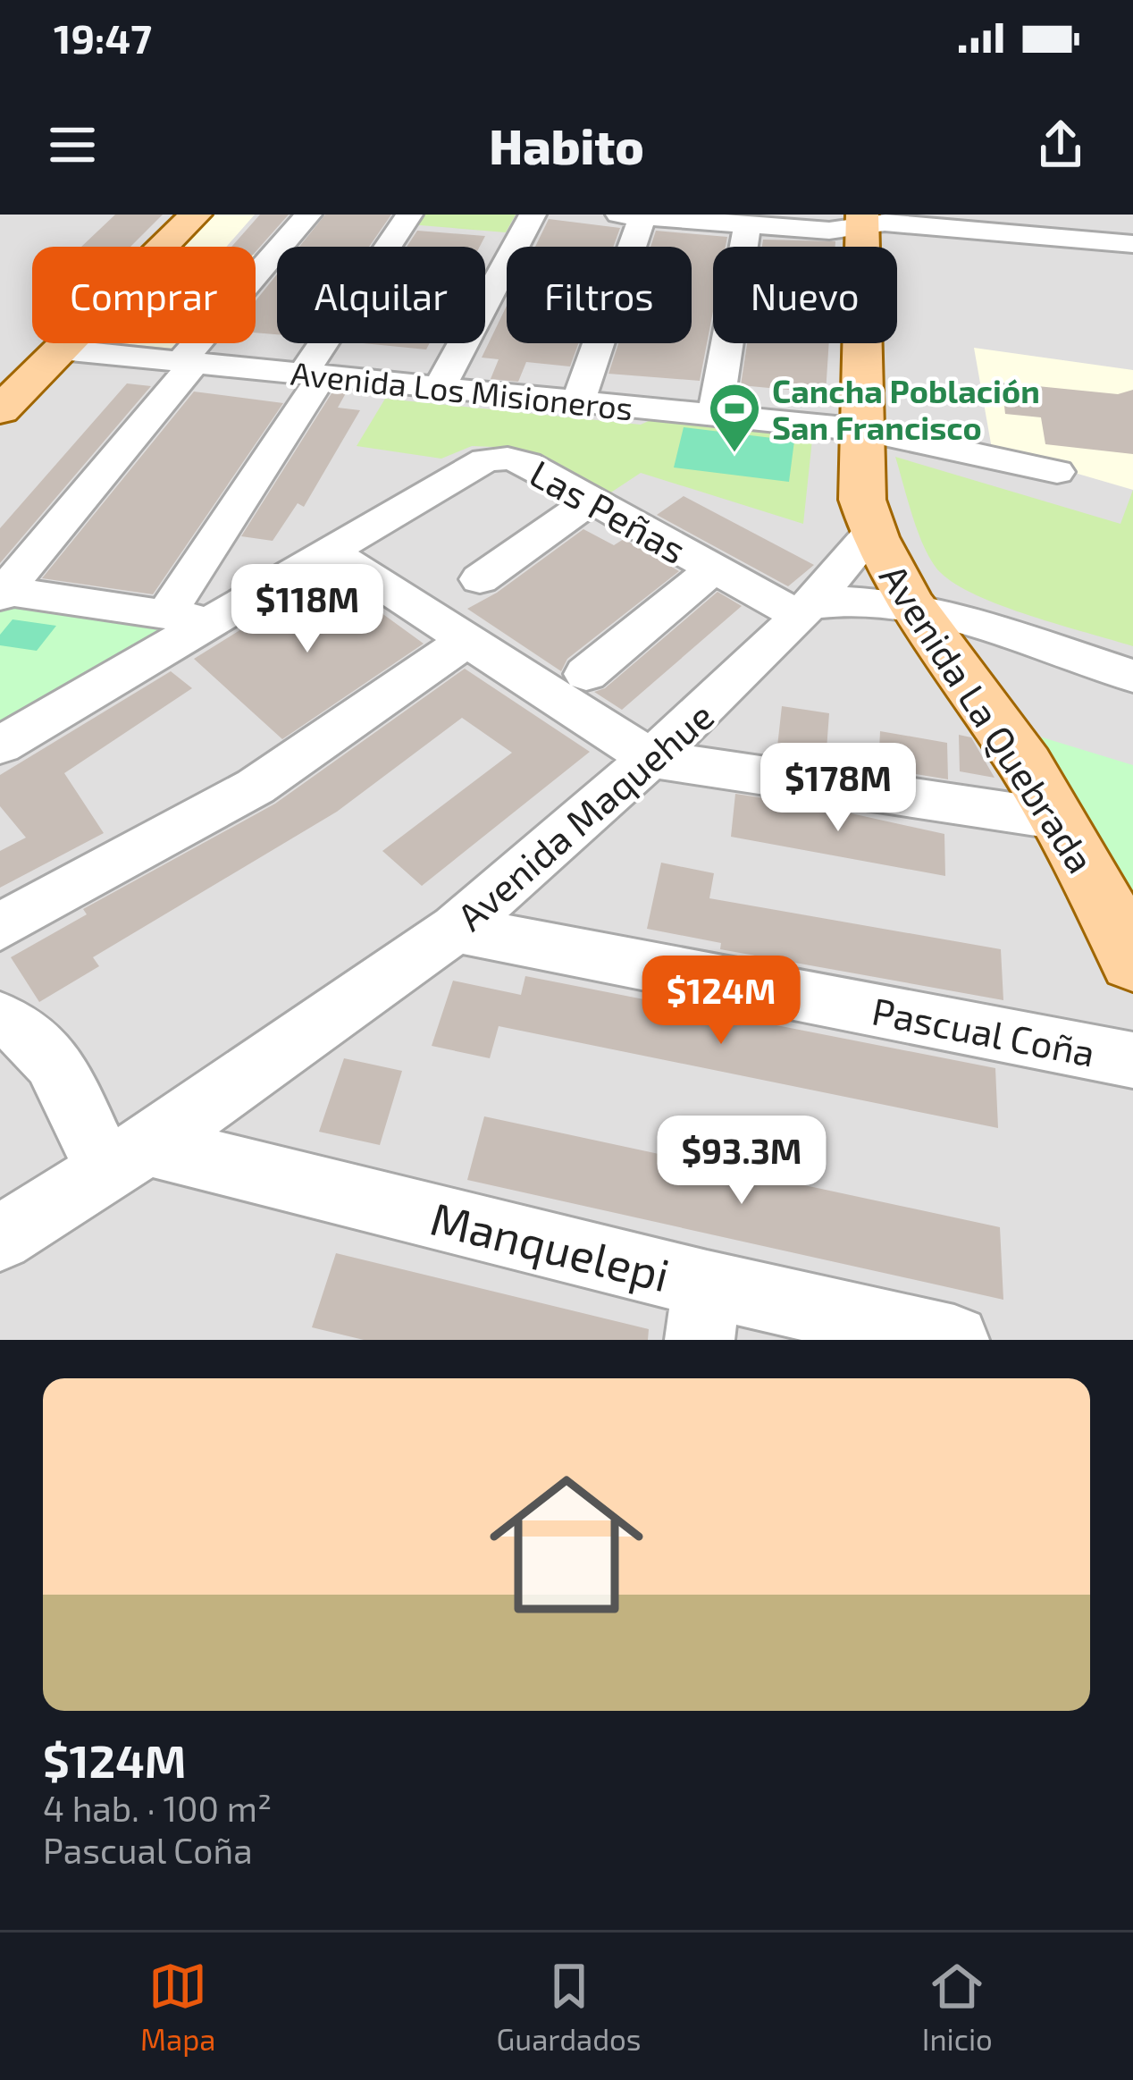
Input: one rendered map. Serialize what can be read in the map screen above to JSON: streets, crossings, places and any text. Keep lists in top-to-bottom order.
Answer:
{
  "streets": {
    "main road": ["Avenida La Quebrada"],
    "street": [
      "Avenida Los Misioneros",
      "Las Peñas",
      "Avenida Maquehue",
      "Pascual Coña",
      "Manquelepi"
    ]
  },
  "crossings": [
    ["Las Peñas", "Avenida Maquehue"],
    ["Avenida La Quebrada", "Avenida Maquehue"],
    ["Avenida Maquehue", "Pascual Coña"],
    ["Avenida Maquehue", "Manquelepi"]
  ],
  "places": {
    "sports": ["Cancha Población San Francisco"]
  },
  "page": {
    "status": "19:47",
    "header": "Habito",
    "chip": [
      "Comprar",
      "Alquilar",
      "Filtros",
      "Nuevo"
    ],
    "price": [
      "$118M",
      "$178M",
      "$124M",
      "$93.3M"
    ],
    "list": [
      {
        "name": "$124M",
        "note": "4 hab. · 100 m² · Pascual Coña"
      }
    ],
    "tabs": ["Mapa", "Guardados", "Inicio"]
  }
}
